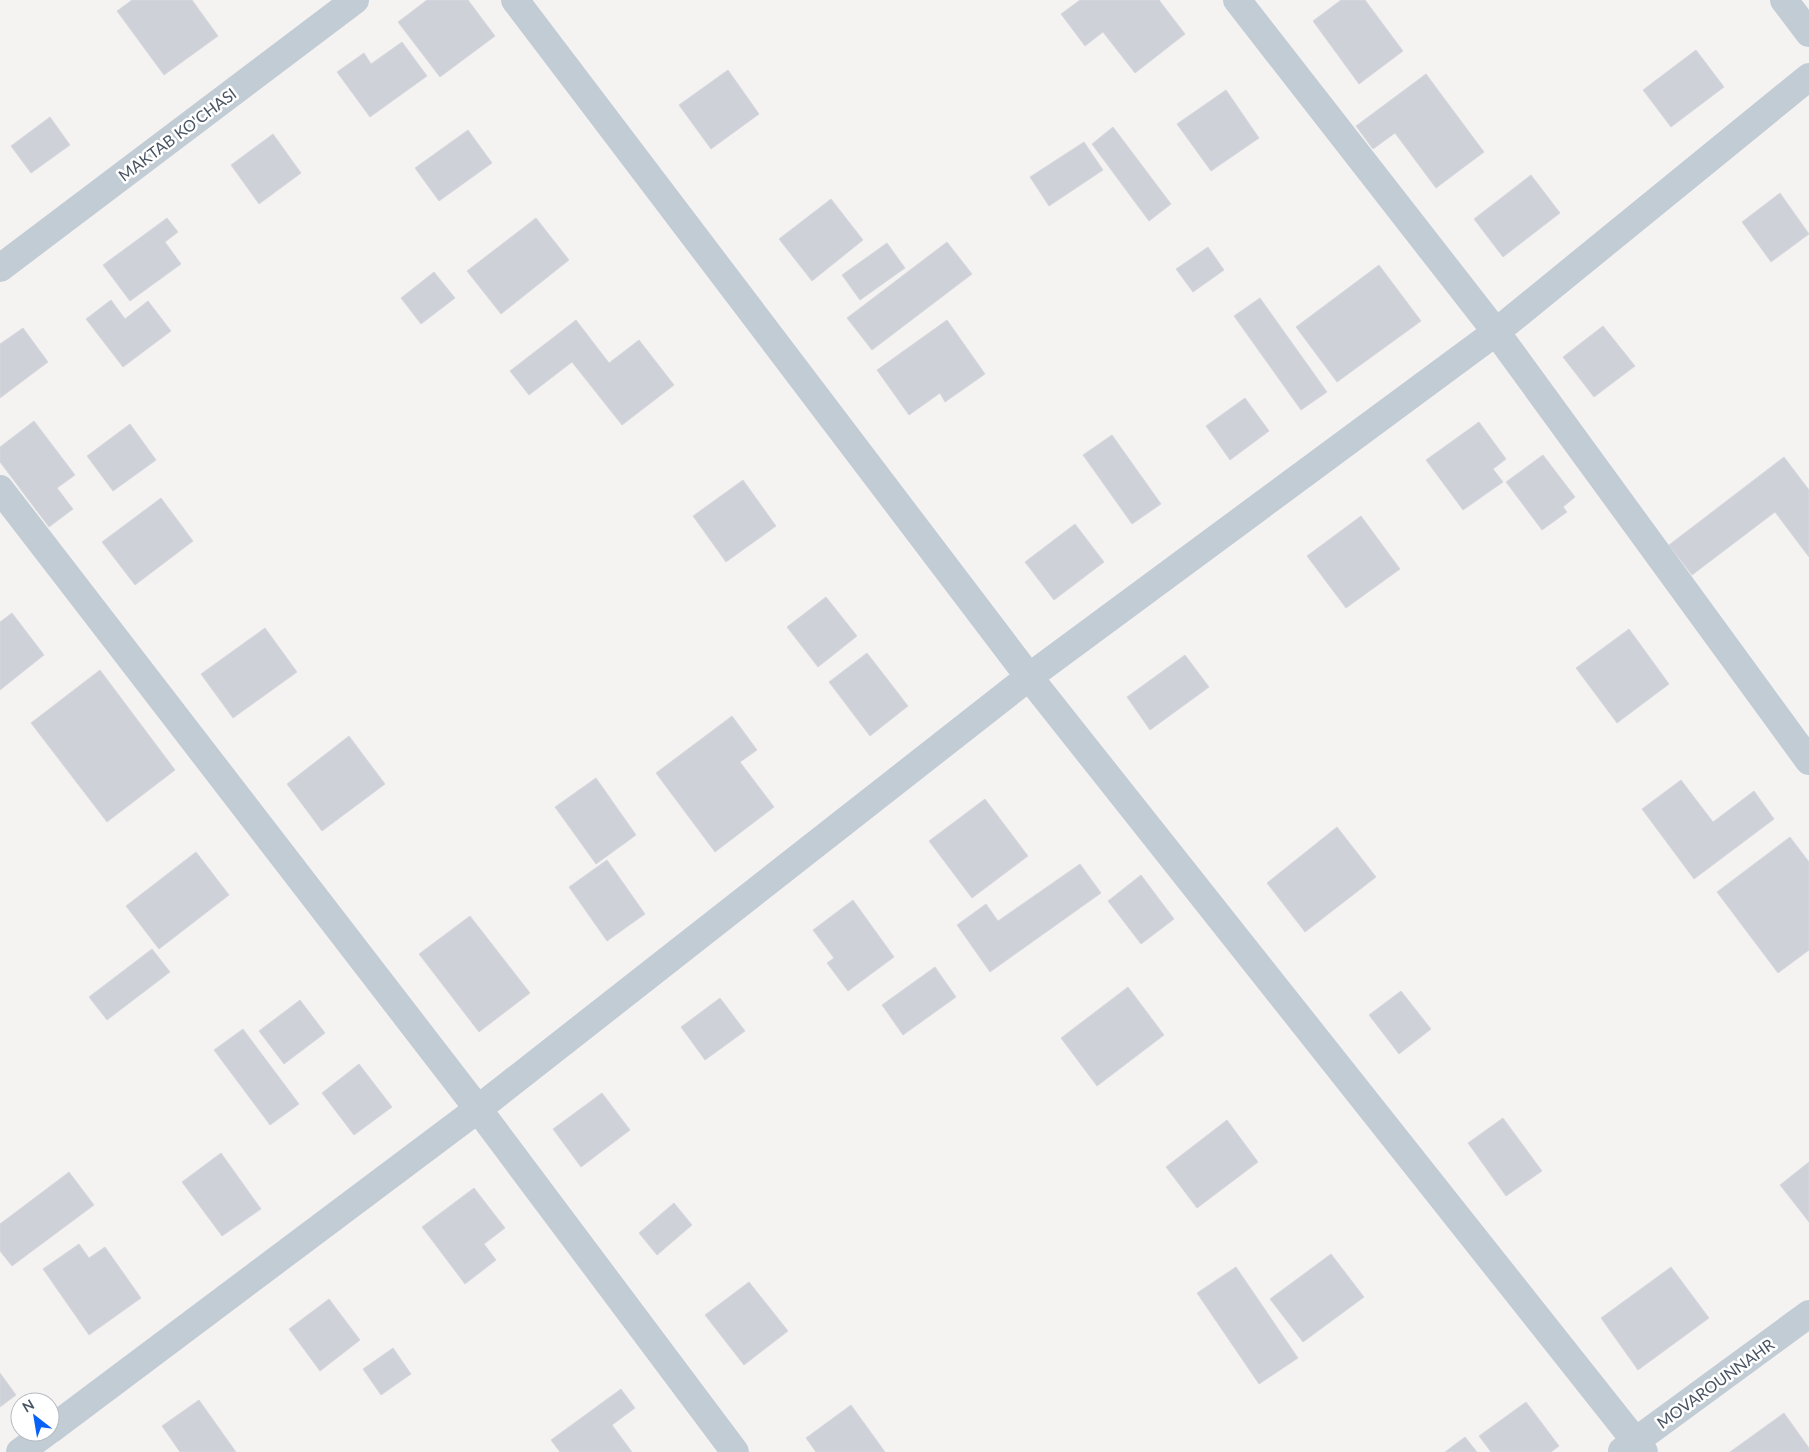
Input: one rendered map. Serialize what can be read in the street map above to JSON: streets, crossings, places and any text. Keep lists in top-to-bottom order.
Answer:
{
  "streets": {
    "street": ["MAKTAB KO'CHASI", "MOVAROUNNAHR"]
  },
  "north": "top left"
}
